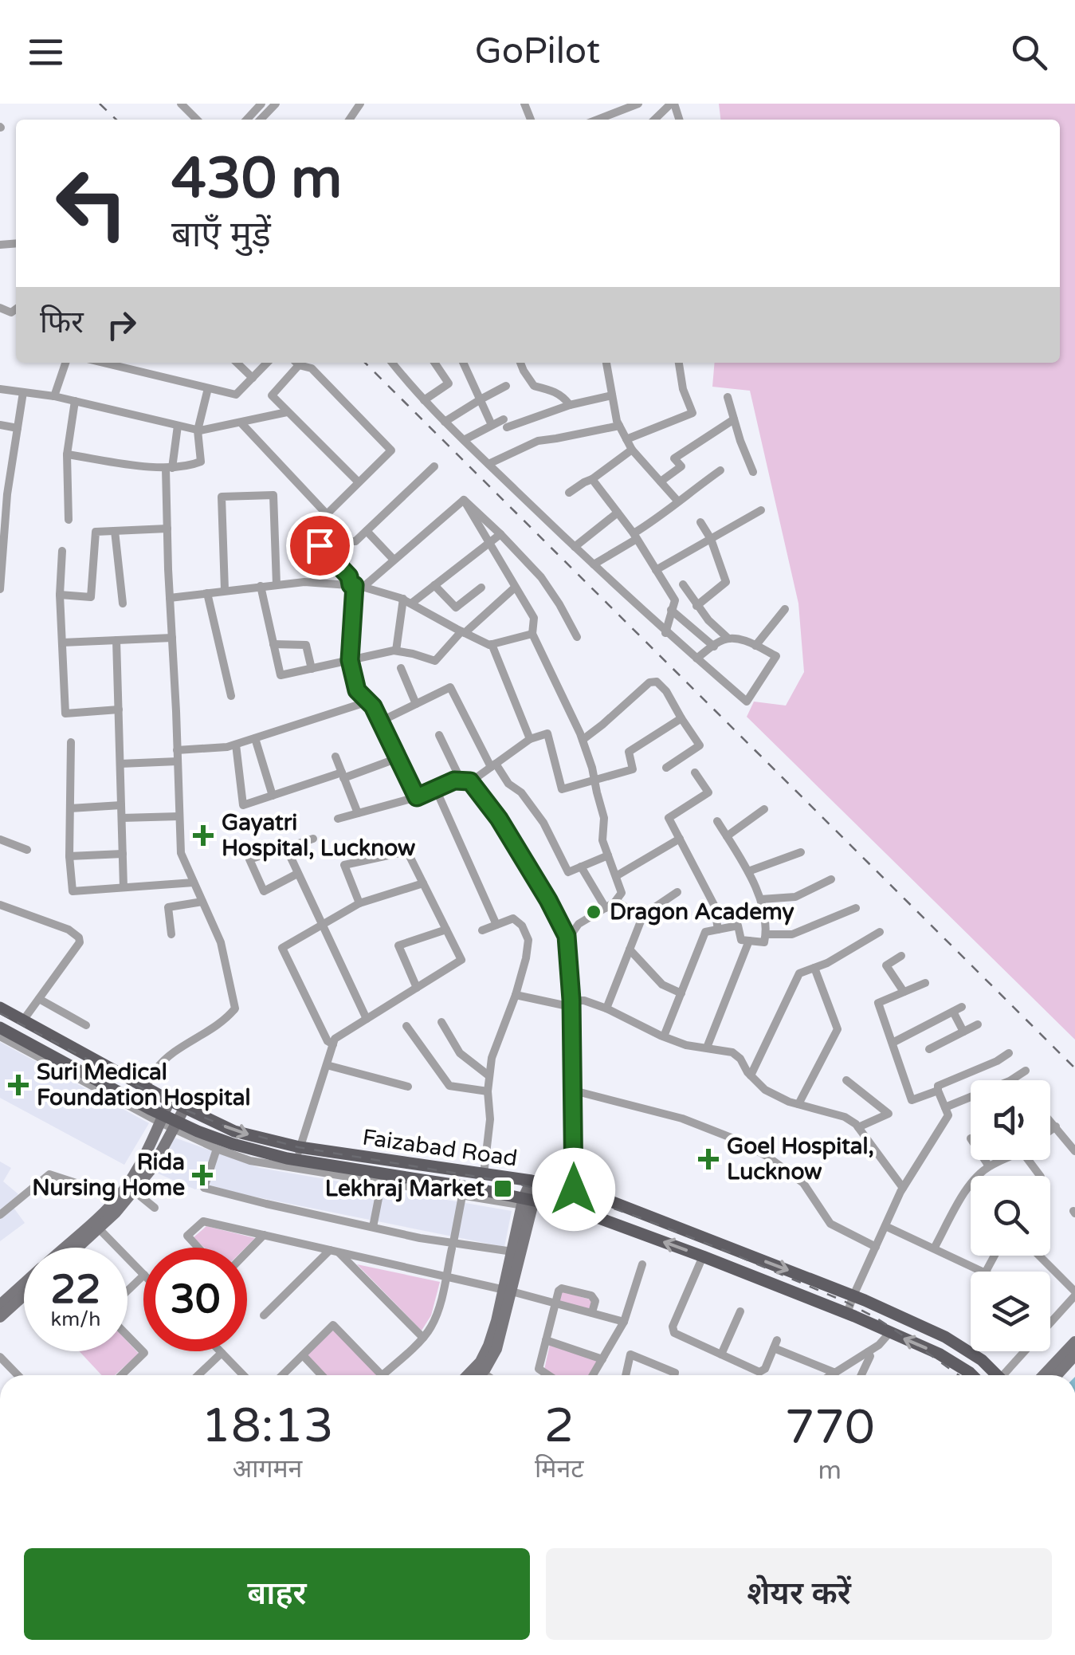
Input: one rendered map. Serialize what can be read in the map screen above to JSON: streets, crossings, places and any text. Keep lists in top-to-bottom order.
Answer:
{
  "streets": {
    "main road": ["Faizabad Road"]
  },
  "places": {
    "health": [
      "Gayatri Hospital, Lucknow",
      "Suri Medical Foundation Hospital",
      "Goel Hospital, Lucknow",
      "Rida Nursing Home"
    ],
    "other": ["Dragon Academy"],
    "transit": ["Lekhraj Market"]
  },
  "page": {
    "header": "GoPilot",
    "turn": ["430 m", "बाएँ मुड़ें"],
    "then": "फिर",
    "speed": "22 km/h",
    "limit": "30",
    "eta": [
      "18:13",
      "आगमन",
      "2",
      "मिनट",
      "770",
      "m"
    ],
    "buttons": ["बाहर", "शेयर करें"]
  }
}
